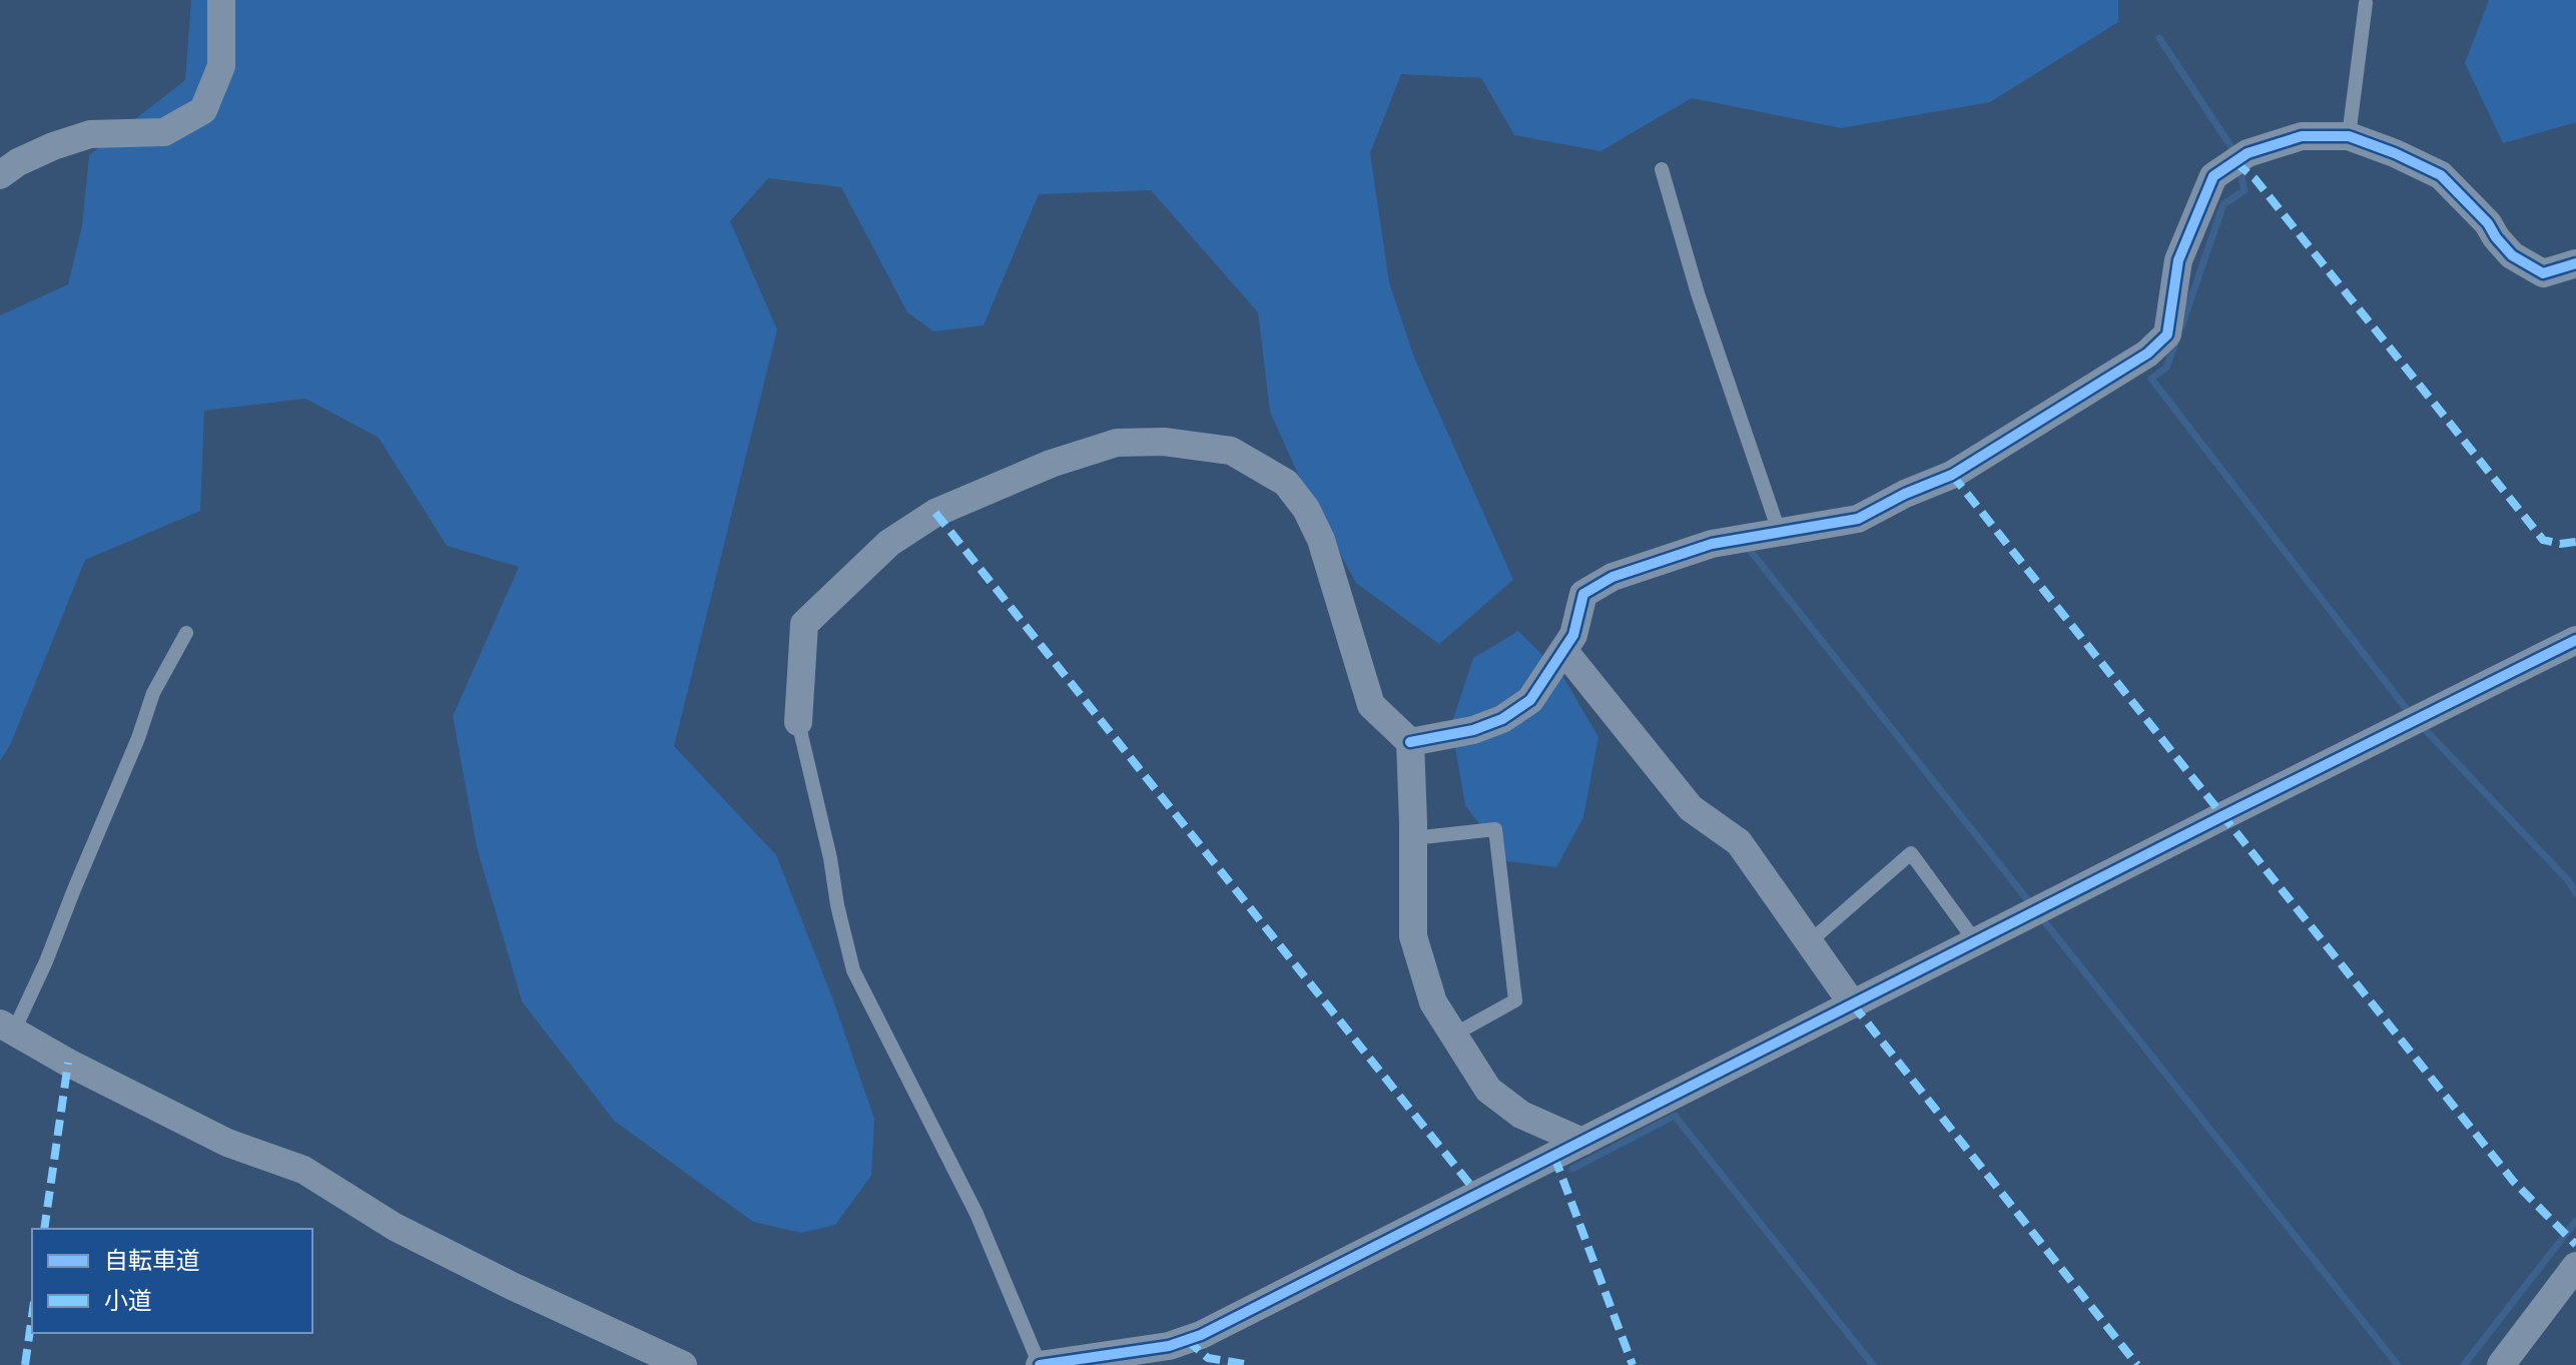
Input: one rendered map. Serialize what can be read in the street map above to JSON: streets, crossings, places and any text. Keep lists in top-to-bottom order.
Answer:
{
  "legend": ["自転車道", "小道"]
}
